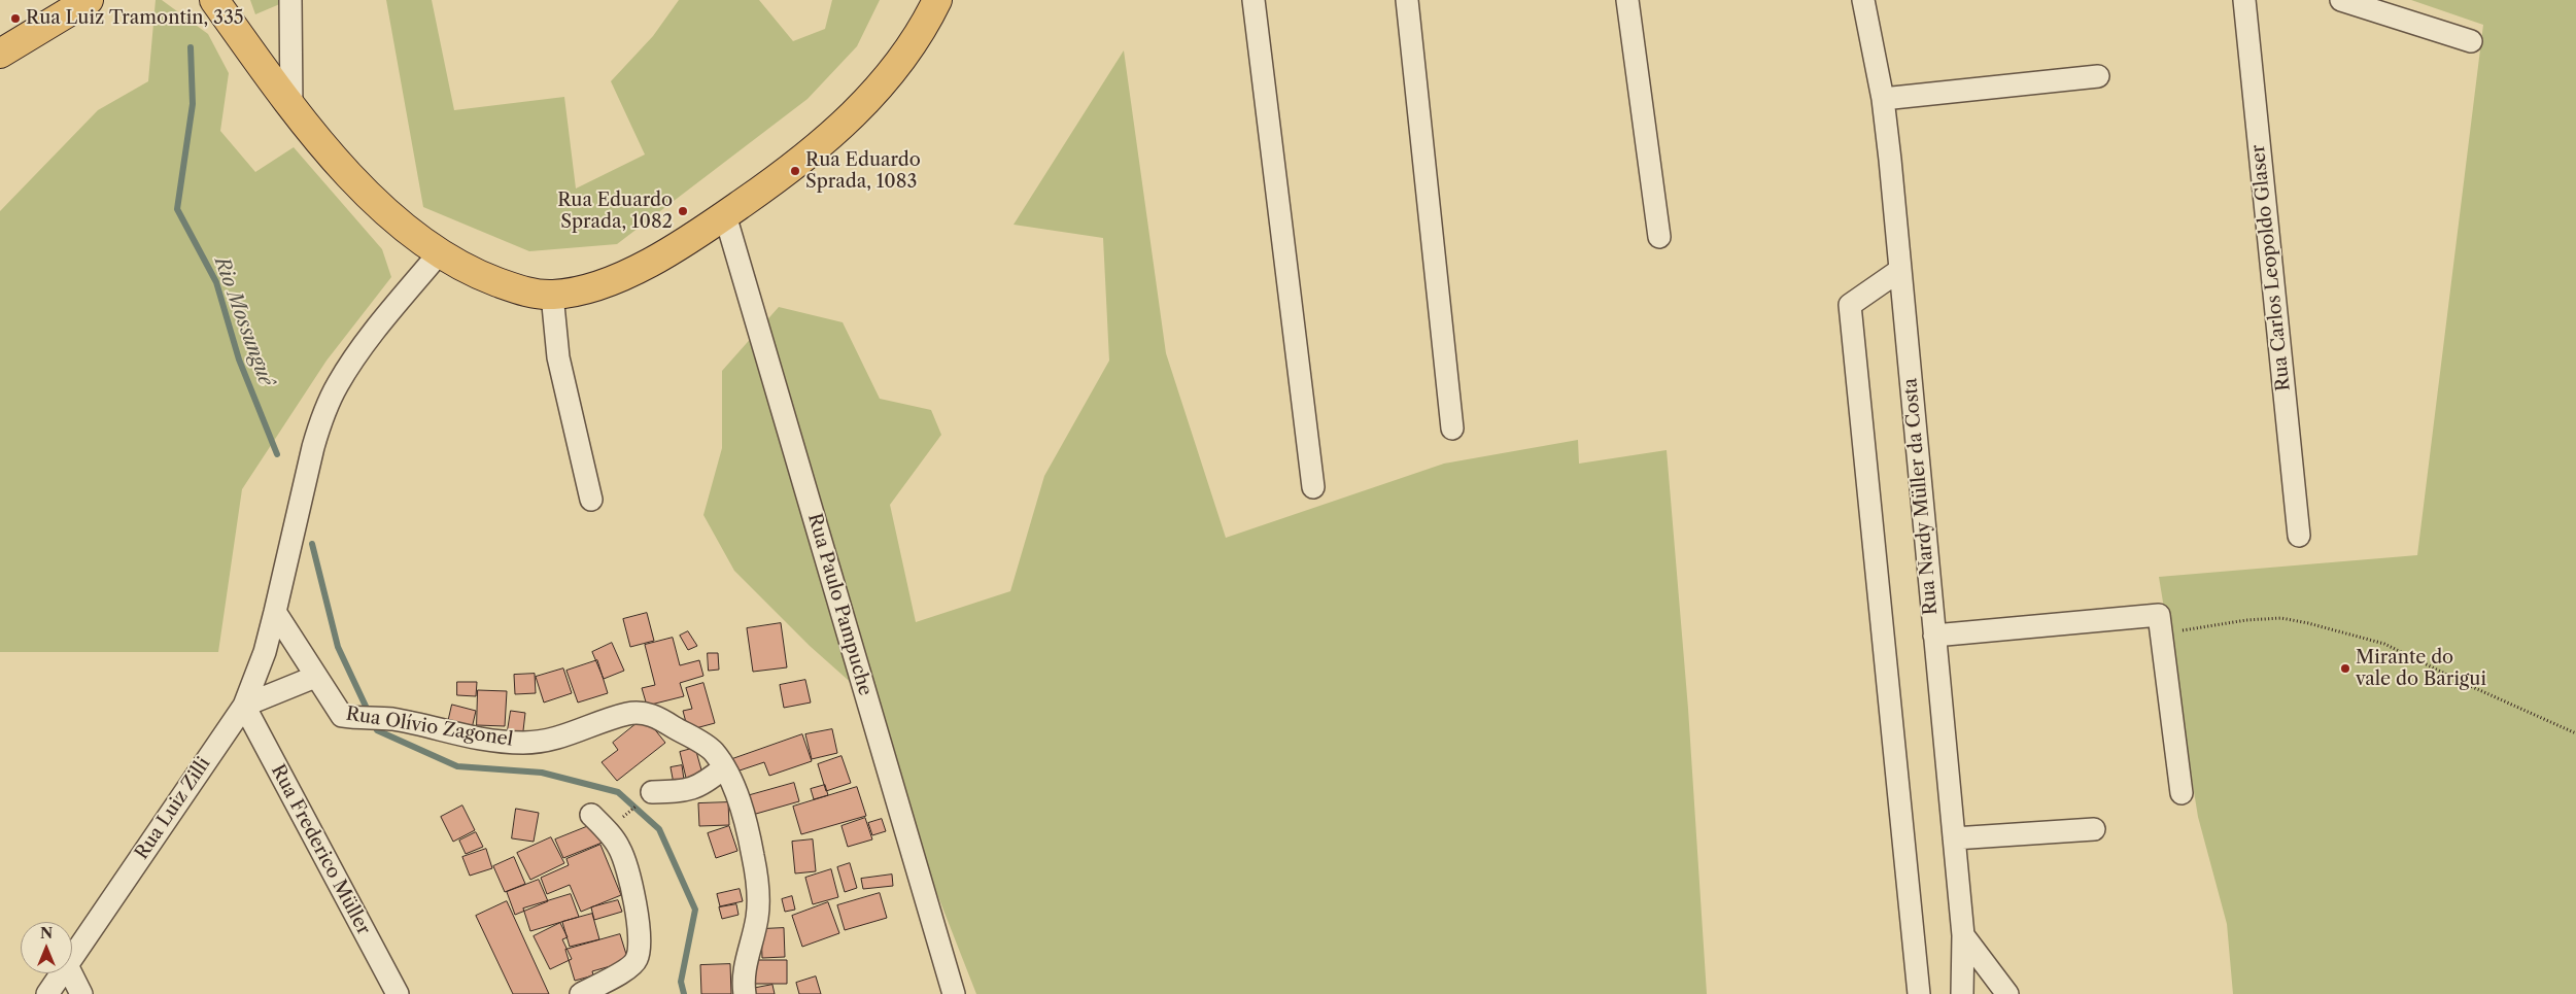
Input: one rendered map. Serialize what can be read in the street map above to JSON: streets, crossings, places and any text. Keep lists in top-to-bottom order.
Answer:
{
  "streets": {
    "street": [
      "Rua Carlos Leopoldo Glaser",
      "Rua Nardy Müller da Costa",
      "Rua Paulo Pampuche",
      "Rua Olívio Zagonel",
      "Rua Luiz Zilli",
      "Rua Frederico Müller"
    ]
  },
  "crossings": [
    ["Rua Olívio Zagonel", "Rua Luiz Zilli"],
    ["Rua Luiz Zilli", "Rua Frederico Müller"]
  ],
  "water": ["Rio Mossunguê"],
  "places": [
    "Rua Luiz Tramontin, 335",
    "Rua Eduardo Sprada, 1083",
    "Rua Eduardo Sprada, 1082",
    "Mirante do vale do Barigui"
  ],
  "north": "top"
}
